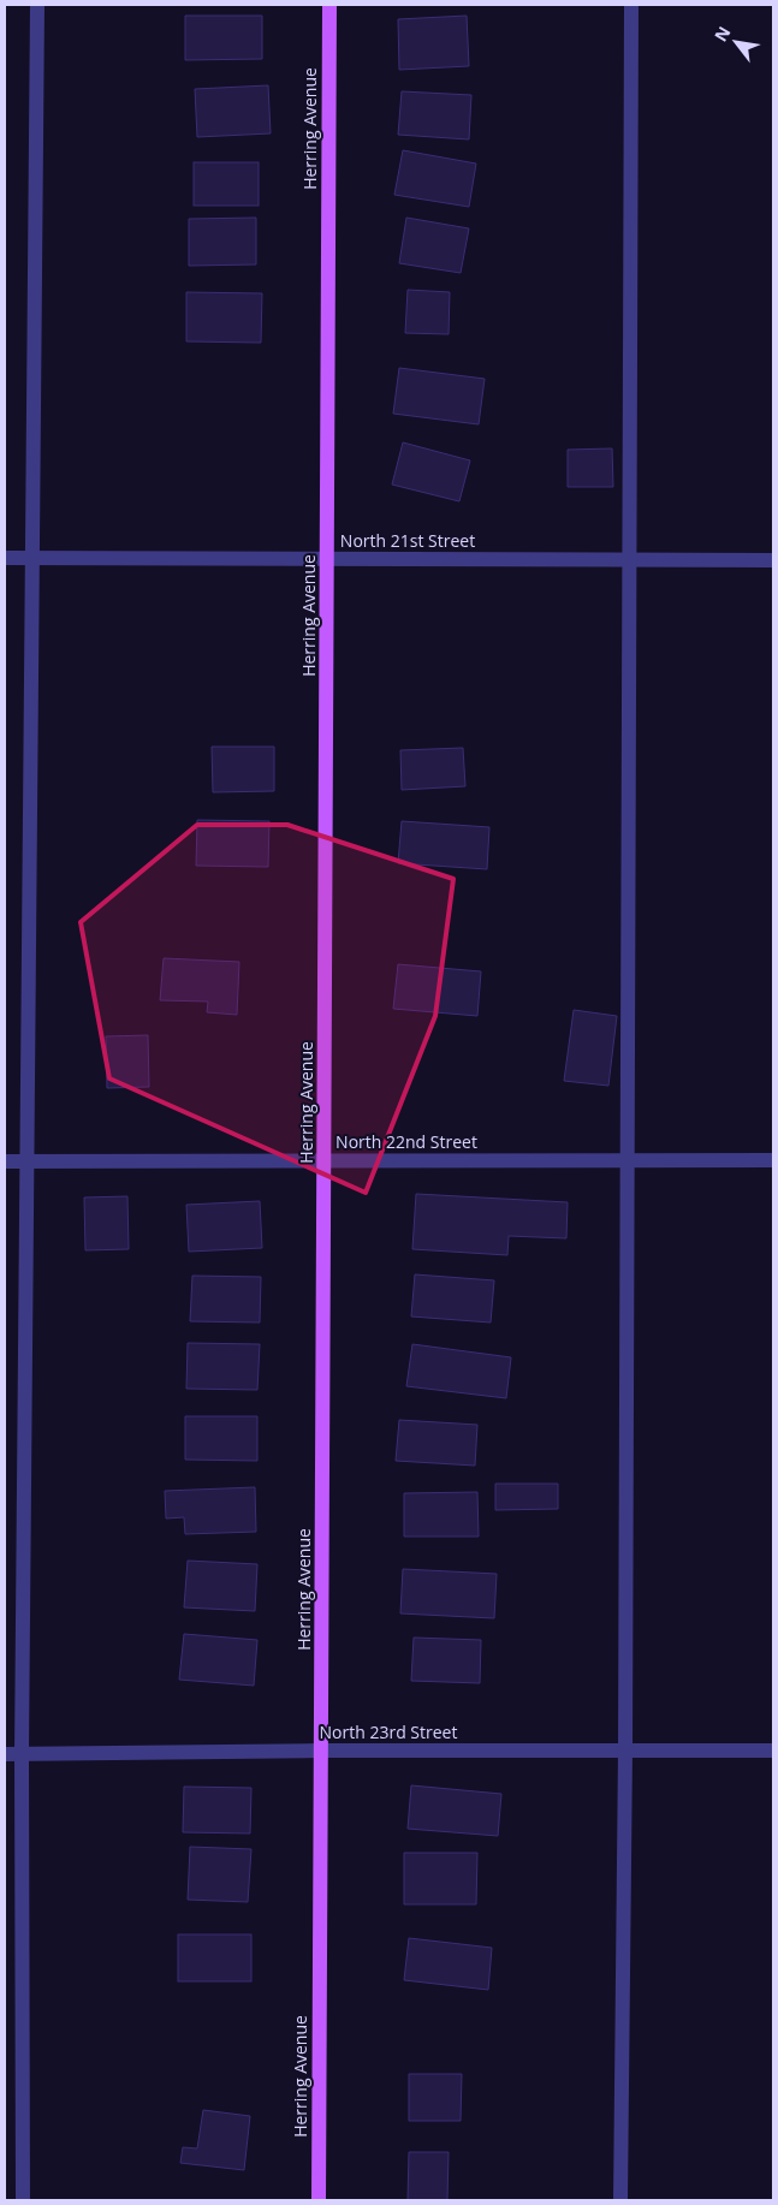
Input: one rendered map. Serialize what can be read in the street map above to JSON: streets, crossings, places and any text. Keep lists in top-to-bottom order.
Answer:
{
  "streets": {
    "main road": ["Herring Avenue"],
    "street": ["North 21st Street", "North 22nd Street", "North 23rd Street"]
  },
  "crossings": [
    ["Herring Avenue", "North 21st Street"],
    ["Herring Avenue", "North 22nd Street"],
    ["Herring Avenue", "North 23rd Street"]
  ],
  "north": "top left"
}
